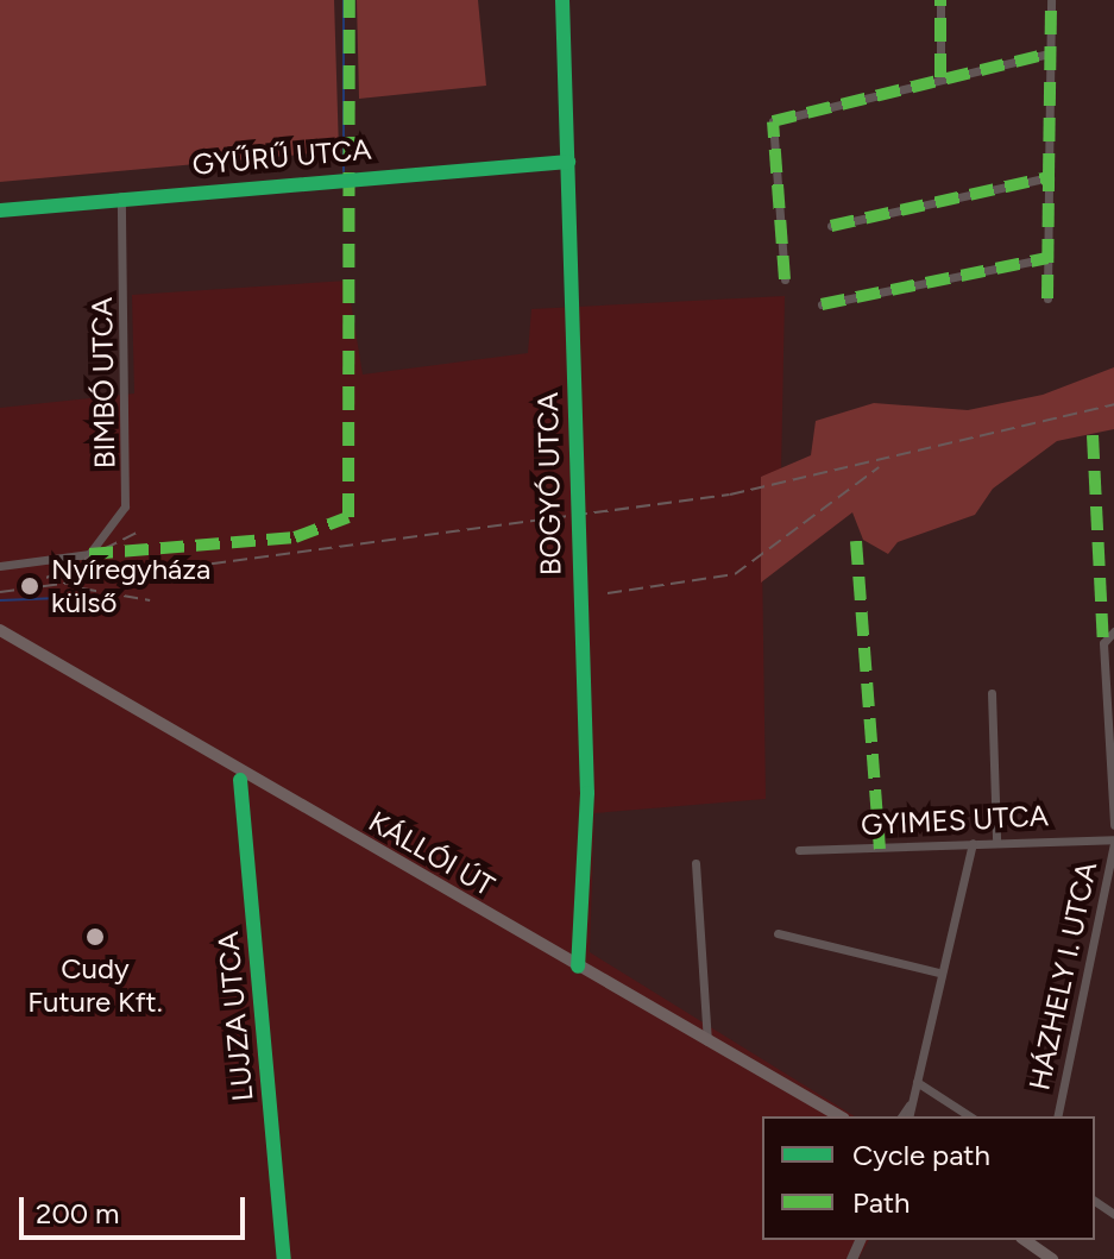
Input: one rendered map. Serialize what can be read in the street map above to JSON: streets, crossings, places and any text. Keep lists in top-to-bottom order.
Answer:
{
  "streets": {
    "main road": ["KÁLLÓI ÚT"],
    "street": [
      "GYŰRŰ UTCA",
      "BIMBÓ UTCA",
      "BOGYÓ UTCA",
      "GYIMES UTCA",
      "HÁZHELY I. UTCA",
      "LUJZA UTCA"
    ]
  },
  "crossings": [
    ["GYŰRŰ UTCA", "BIMBÓ UTCA"],
    ["GYŰRŰ UTCA", "BOGYÓ UTCA"],
    ["BOGYÓ UTCA", "KÁLLÓI ÚT"],
    ["GYIMES UTCA", "HÁZHELY I. UTCA"],
    ["KÁLLÓI ÚT", "LUJZA UTCA"]
  ],
  "places": ["Nyíregyháza külső", "Cudy Future Kft."],
  "legend": ["Cycle path", "Path"],
  "scale_bar": "200 m"
}
